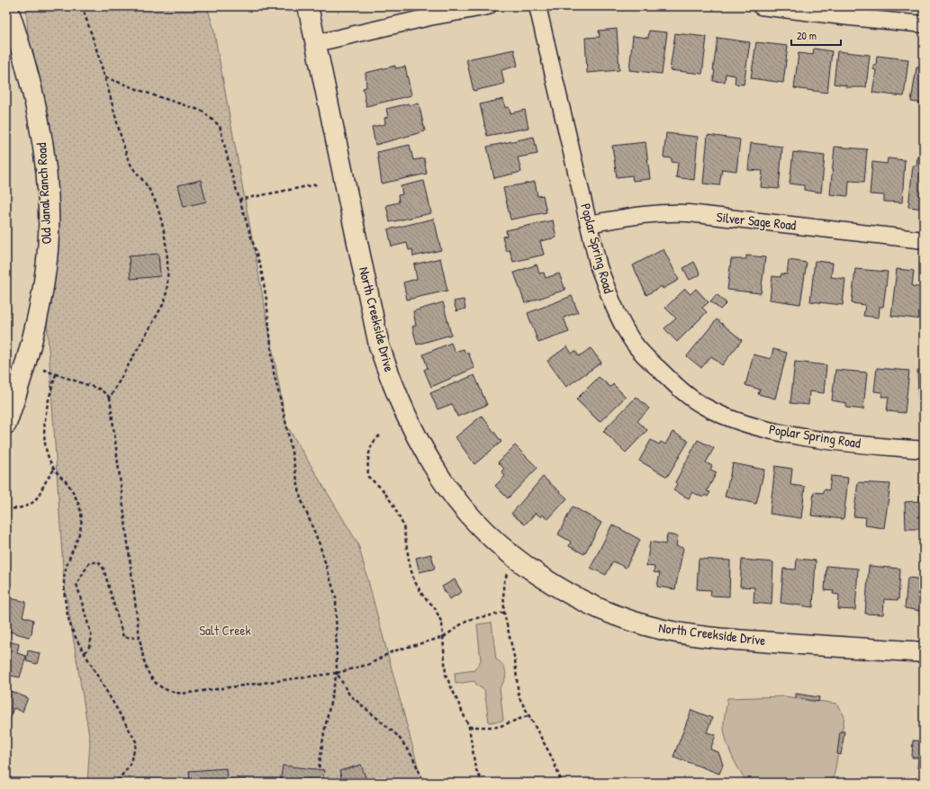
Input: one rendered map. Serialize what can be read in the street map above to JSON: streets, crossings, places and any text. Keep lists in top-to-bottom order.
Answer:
{
  "streets": {
    "street": [
      "Old Janal Ranch Road",
      "Silver Sage Road",
      "Poplar Spring Road",
      "North Creekside Drive"
    ]
  },
  "crossings": [
    ["Silver Sage Road", "Poplar Spring Road"]
  ],
  "parks": ["Salt Creek"],
  "scale_bar": "20 m"
}
